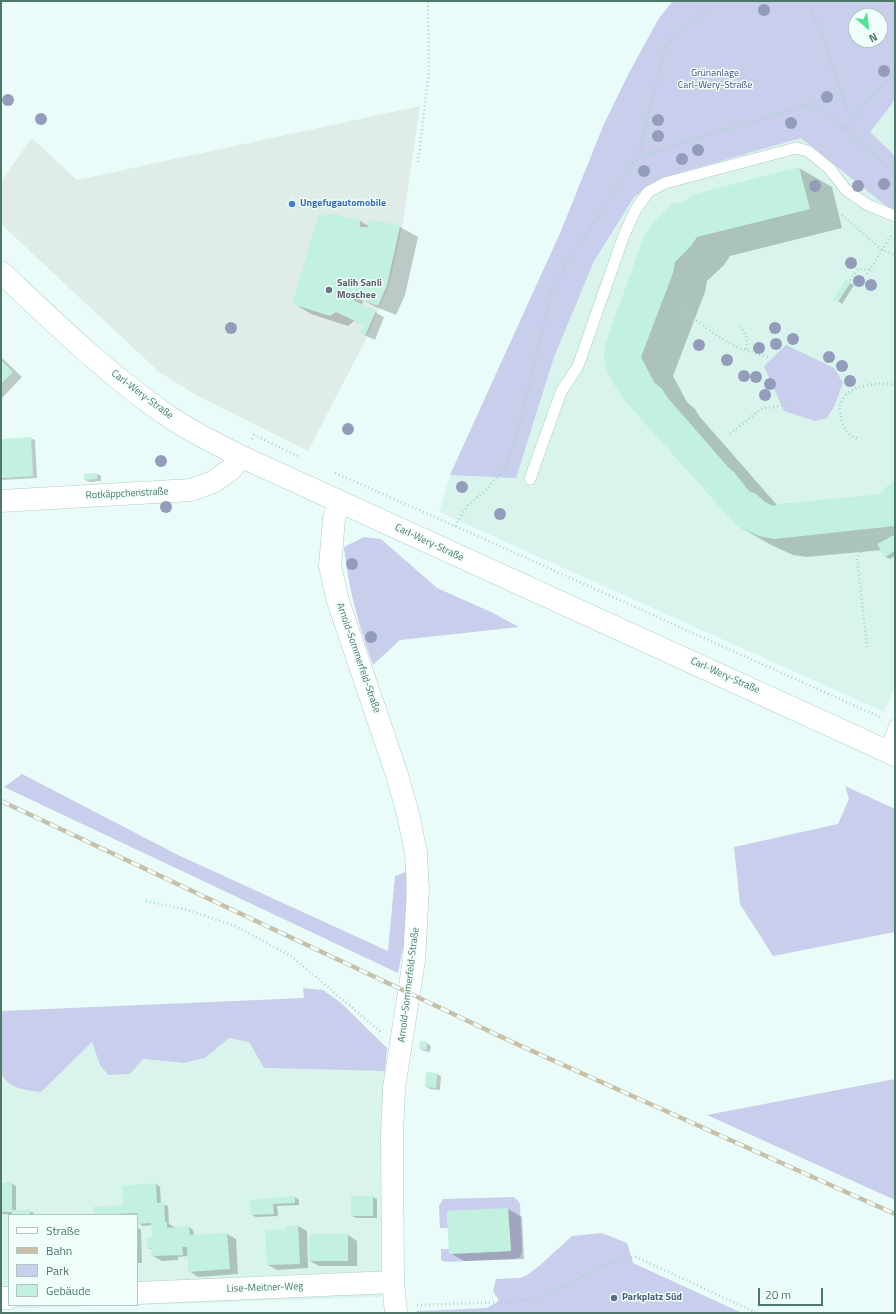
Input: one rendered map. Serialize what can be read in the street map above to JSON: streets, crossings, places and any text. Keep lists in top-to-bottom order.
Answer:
{
  "streets": {
    "street": [
      "Carl-Wery-Straße",
      "Rotkäppchenstraße",
      "Arnold-Sommerfeld-Straße",
      "Lise-Meitner-Weg"
    ]
  },
  "crossings": [
    ["Carl-Wery-Straße", "Rotkäppchenstraße"],
    ["Carl-Wery-Straße", "Arnold-Sommerfeld-Straße"],
    ["Arnold-Sommerfeld-Straße", "Lise-Meitner-Weg"]
  ],
  "parks": ["Grünanlage Carl-Wery-Straße"],
  "places": ["Ungefugautomobile", "Salih Sanli Moschee", "Parkplatz Süd"],
  "legend": [
    "Straße",
    "Bahn",
    "Park",
    "Gebäude"
  ],
  "scale_bar": "20 m",
  "north": "bottom right"
}
